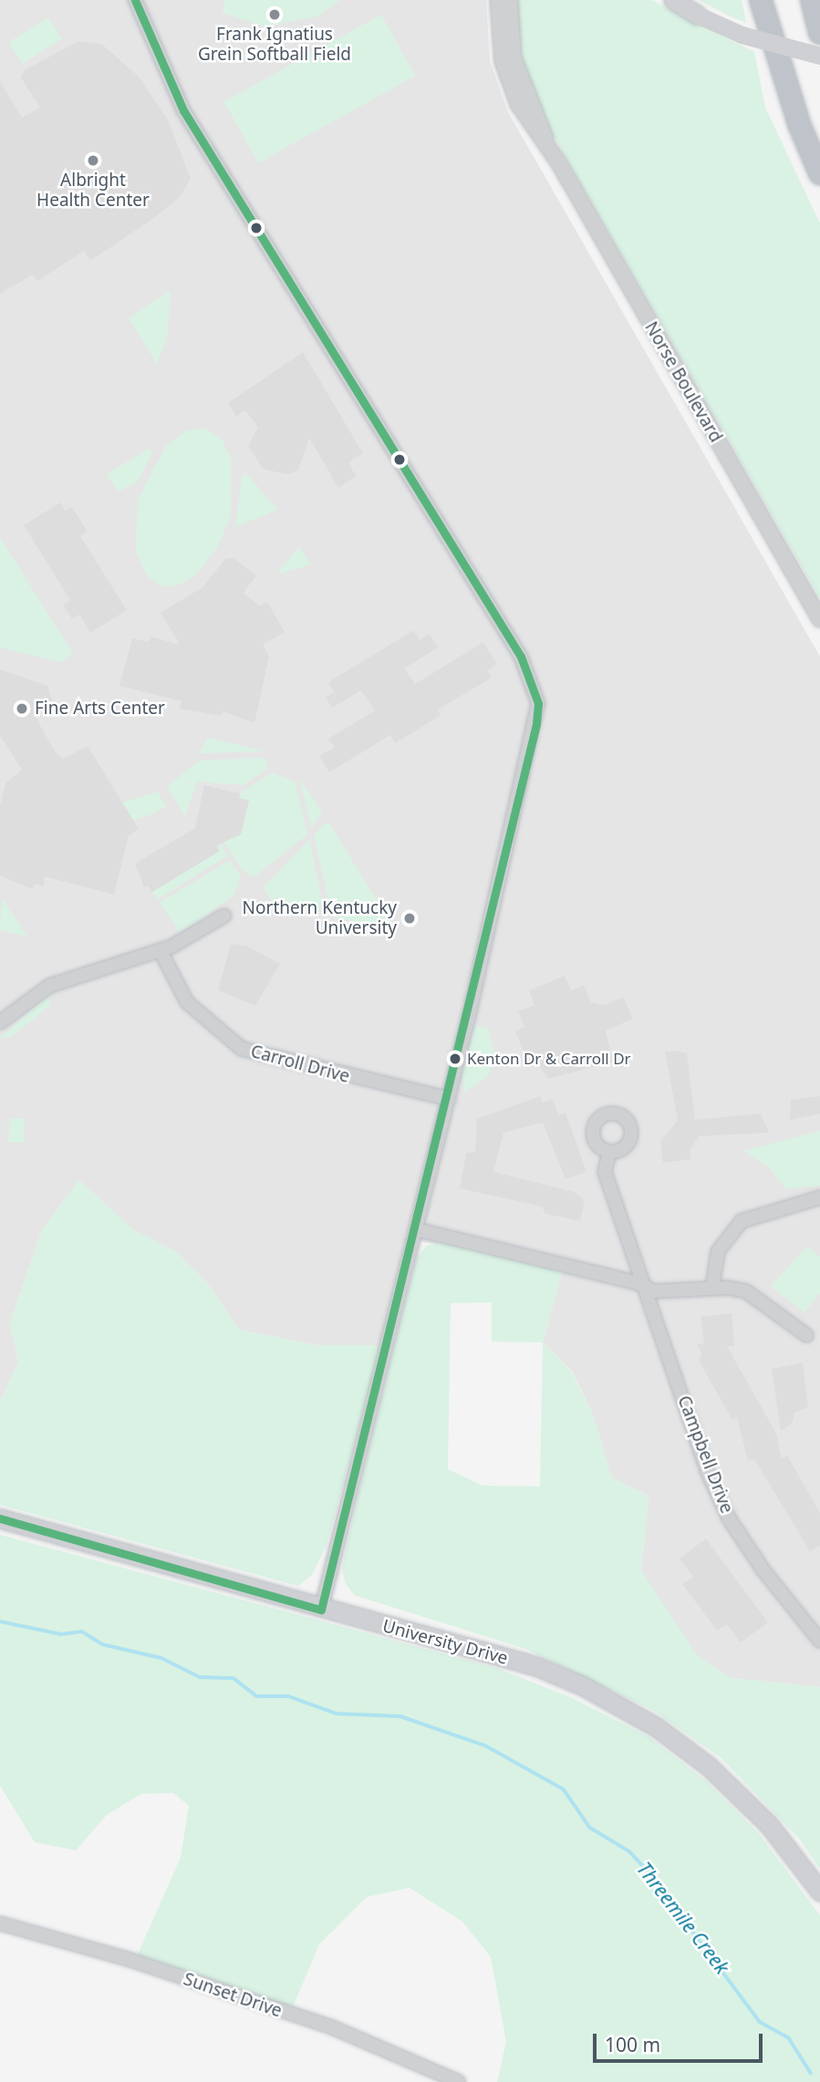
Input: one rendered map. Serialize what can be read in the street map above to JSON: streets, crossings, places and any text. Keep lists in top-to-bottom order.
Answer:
{
  "streets": {
    "main road": ["University Drive"],
    "street": [
      "Norse Boulevard",
      "Carroll Drive",
      "Campbell Drive",
      "Sunset Drive"
    ]
  },
  "water": ["Threemile Creek"],
  "places": [
    "Frank Ignatius Grein Softball Field",
    "Albright Health Center",
    "Fine Arts Center",
    "Northern Kentucky University",
    "Kenton Dr & Carroll Dr"
  ],
  "scale_bar": "100 m"
}
